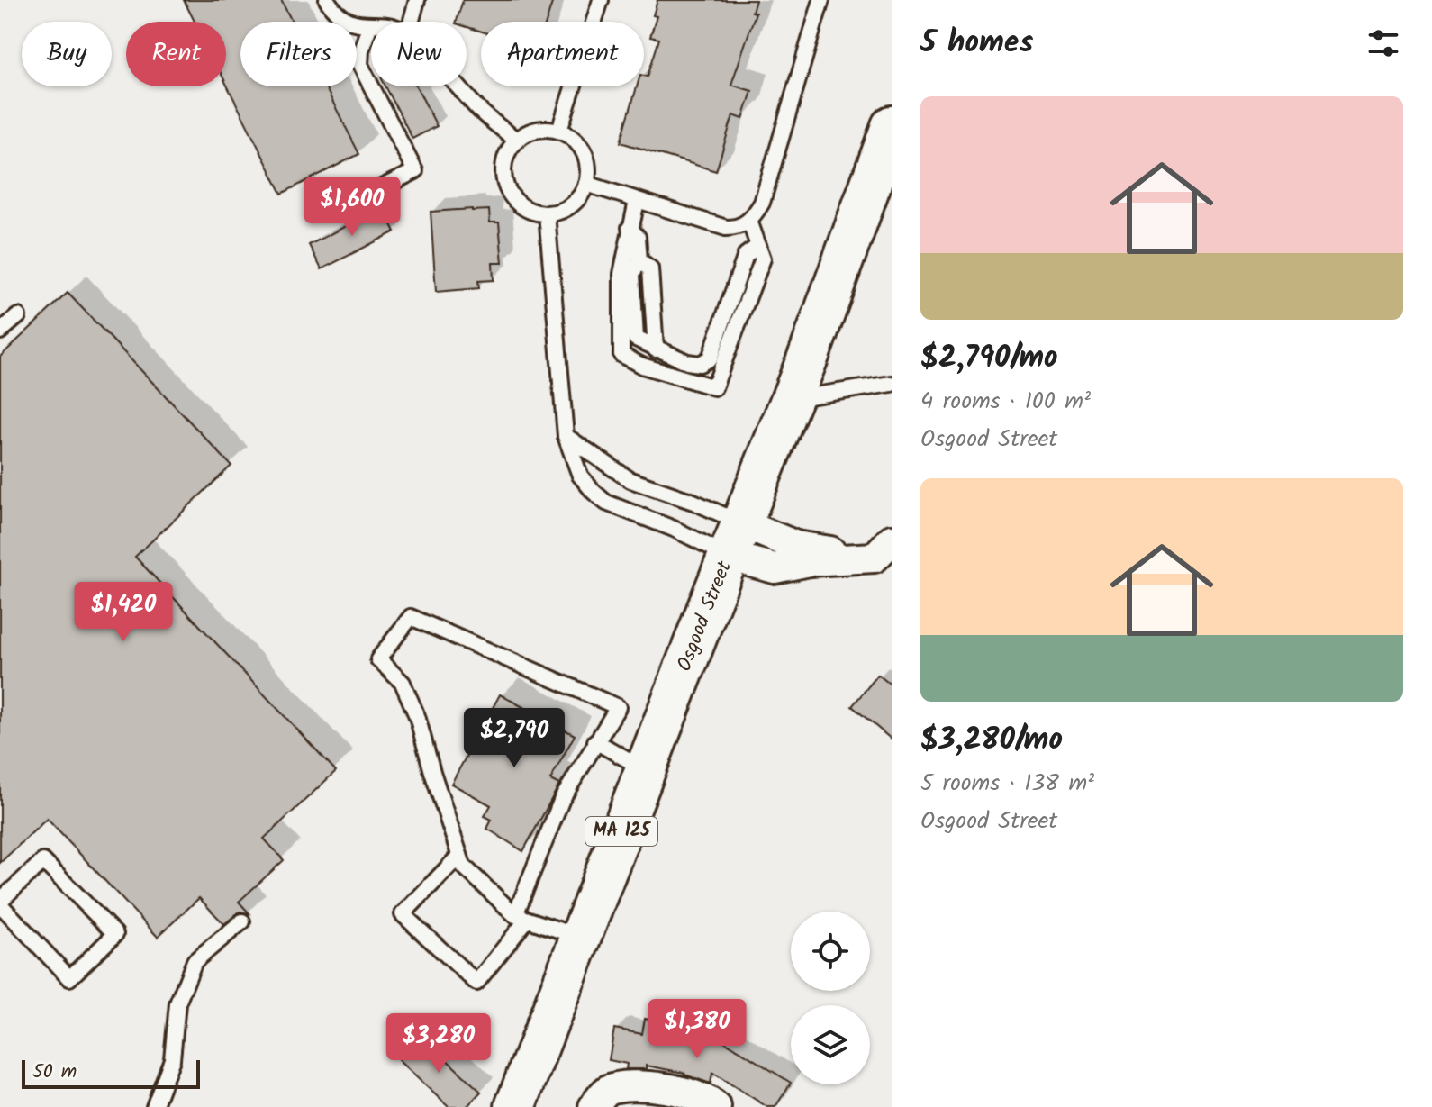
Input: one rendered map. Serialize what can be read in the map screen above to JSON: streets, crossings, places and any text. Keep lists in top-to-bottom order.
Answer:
{
  "streets": {
    "highway": ["Osgood Street", "MA 125"]
  },
  "scale_bar": "50 m",
  "page": {
    "heading": "5 homes",
    "chip": [
      "Buy",
      "Rent",
      "Filters",
      "New",
      "Apartment"
    ],
    "list": [
      {
        "name": "$2,790/mo",
        "note": "4 rooms · 100 m² · Osgood Street"
      },
      {
        "name": "$3,280/mo",
        "note": "5 rooms · 138 m² · Osgood Street"
      }
    ],
    "price": [
      "$1,600",
      "$1,420",
      "$2,790",
      "$1,380",
      "$3,280"
    ],
    "scale": "50 m"
  }
}
